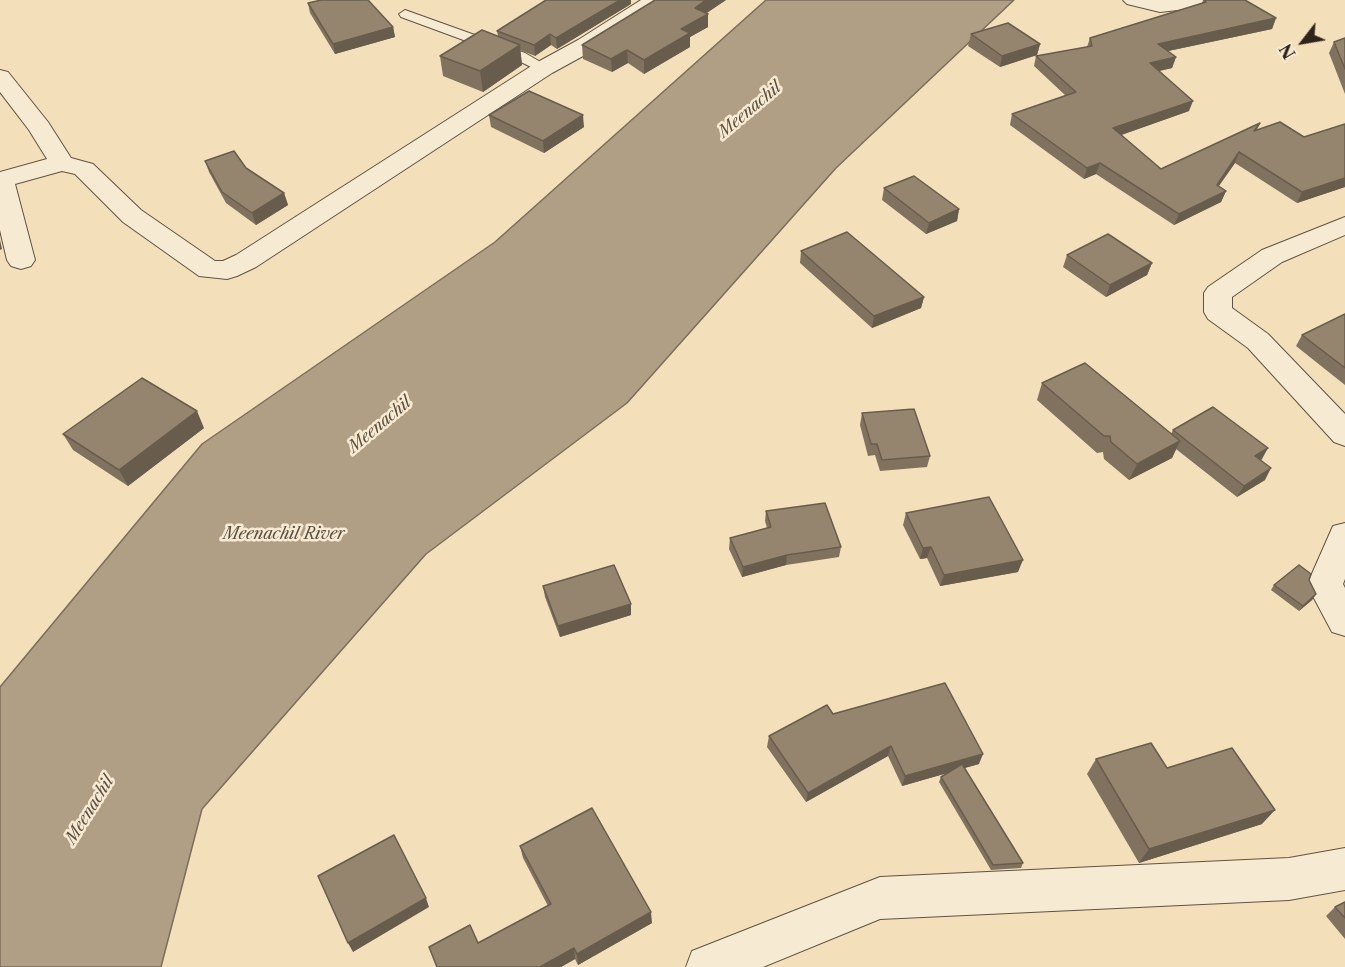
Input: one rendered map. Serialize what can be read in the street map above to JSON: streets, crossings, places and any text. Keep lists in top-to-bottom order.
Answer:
{
  "water": ["Meenachil", "Meenachil River"],
  "north": "bottom left"
}
